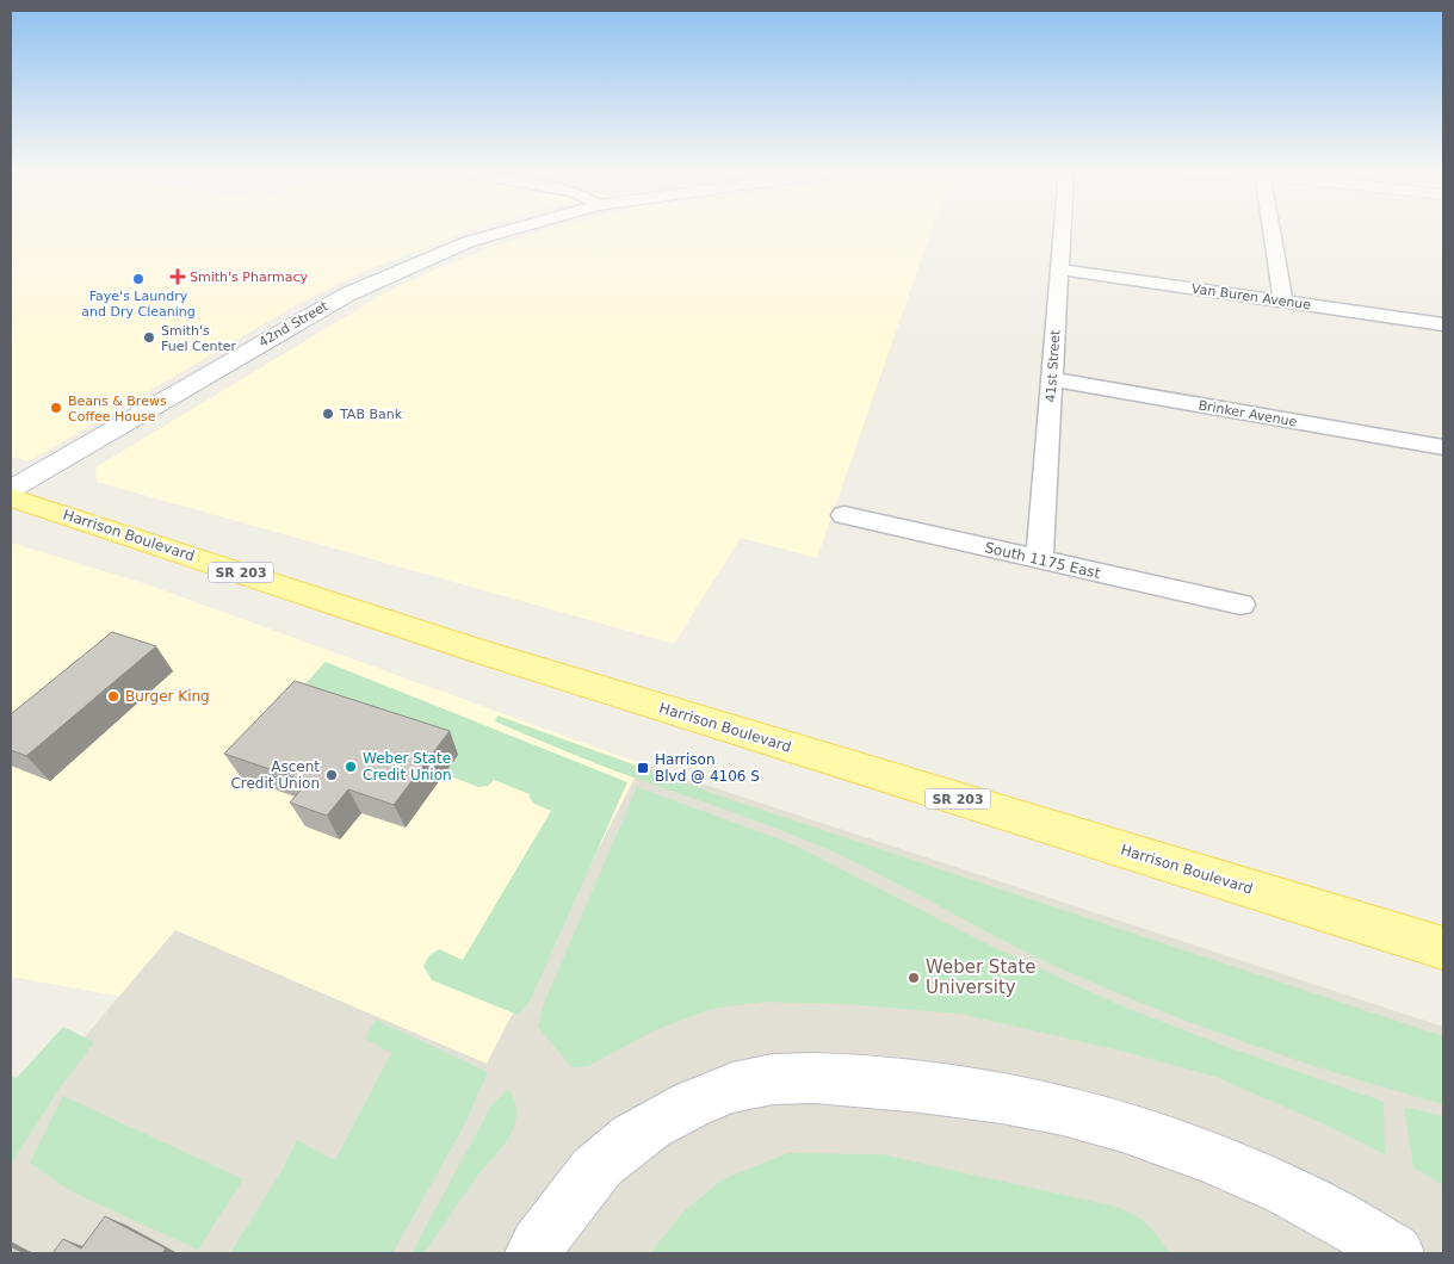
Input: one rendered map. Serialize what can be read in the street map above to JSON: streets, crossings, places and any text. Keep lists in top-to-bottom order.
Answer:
{
  "streets": {
    "main road": ["42nd Street", "Harrison Boulevard", "SR 203"],
    "street": [
      "Van Buren Avenue",
      "41st Street",
      "Brinker Avenue",
      "South 1175 East"
    ]
  },
  "crossings": [
    ["Van Buren Avenue", "41st Street"],
    ["41st Street", "Brinker Avenue"],
    ["41st Street", "South 1175 East"]
  ],
  "places": {
    "health": ["Smith's Pharmacy"],
    "other": [
      "Faye's Laundry and Dry Cleaning",
      "Smith's Fuel Center",
      "Beans & Brews Coffee House",
      "TAB Bank",
      "Burger King",
      "Weber State Credit Union",
      "Ascent Credit Union",
      "Weber State University"
    ],
    "transit": ["Harrison Blvd @ 4106 S"]
  }
}
